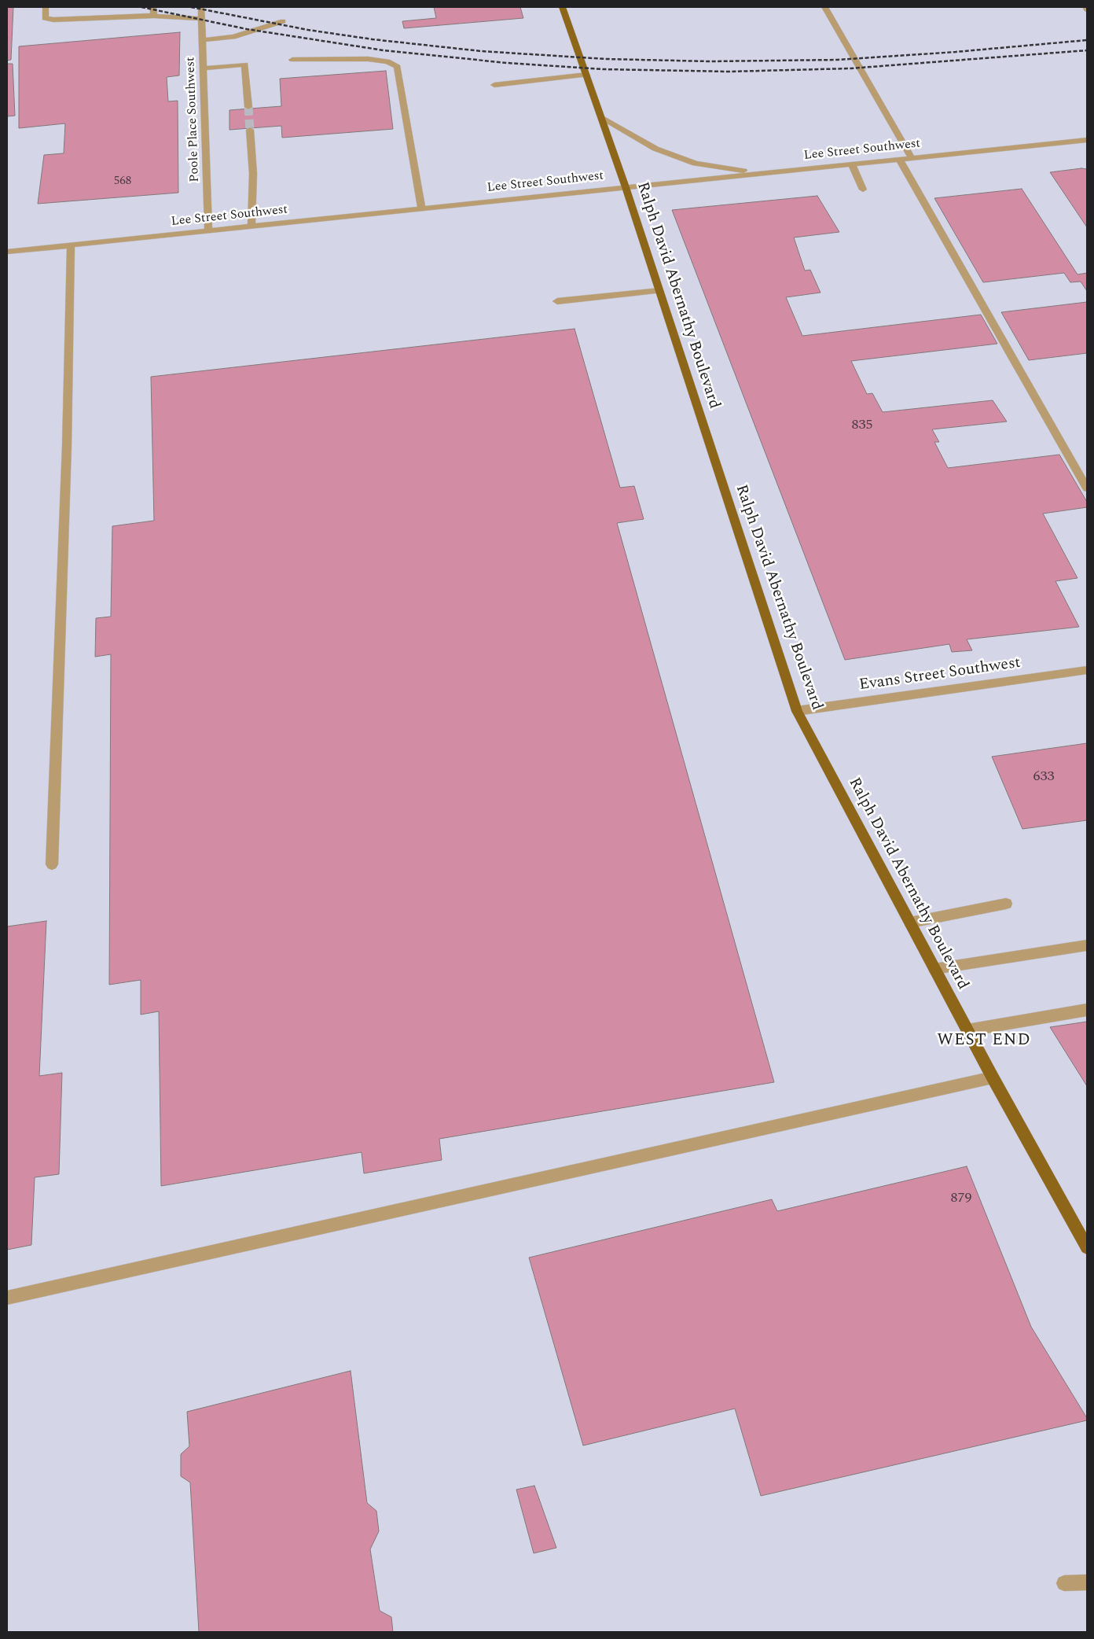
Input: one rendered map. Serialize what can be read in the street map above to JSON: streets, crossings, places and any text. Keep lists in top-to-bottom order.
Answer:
{
  "streets": {
    "main road": ["Ralph David Abernathy Boulevard"],
    "street": ["Poole Place Southwest", "Lee Street Southwest", "Evans Street Southwest"]
  },
  "crossings": [
    ["Poole Place Southwest", "Lee Street Southwest"],
    ["Lee Street Southwest", "Ralph David Abernathy Boulevard"],
    ["Ralph David Abernathy Boulevard", "Evans Street Southwest"]
  ],
  "districts": ["WEST END"],
  "house_numbers": [
    "568",
    "835",
    "633",
    "879"
  ]
}
